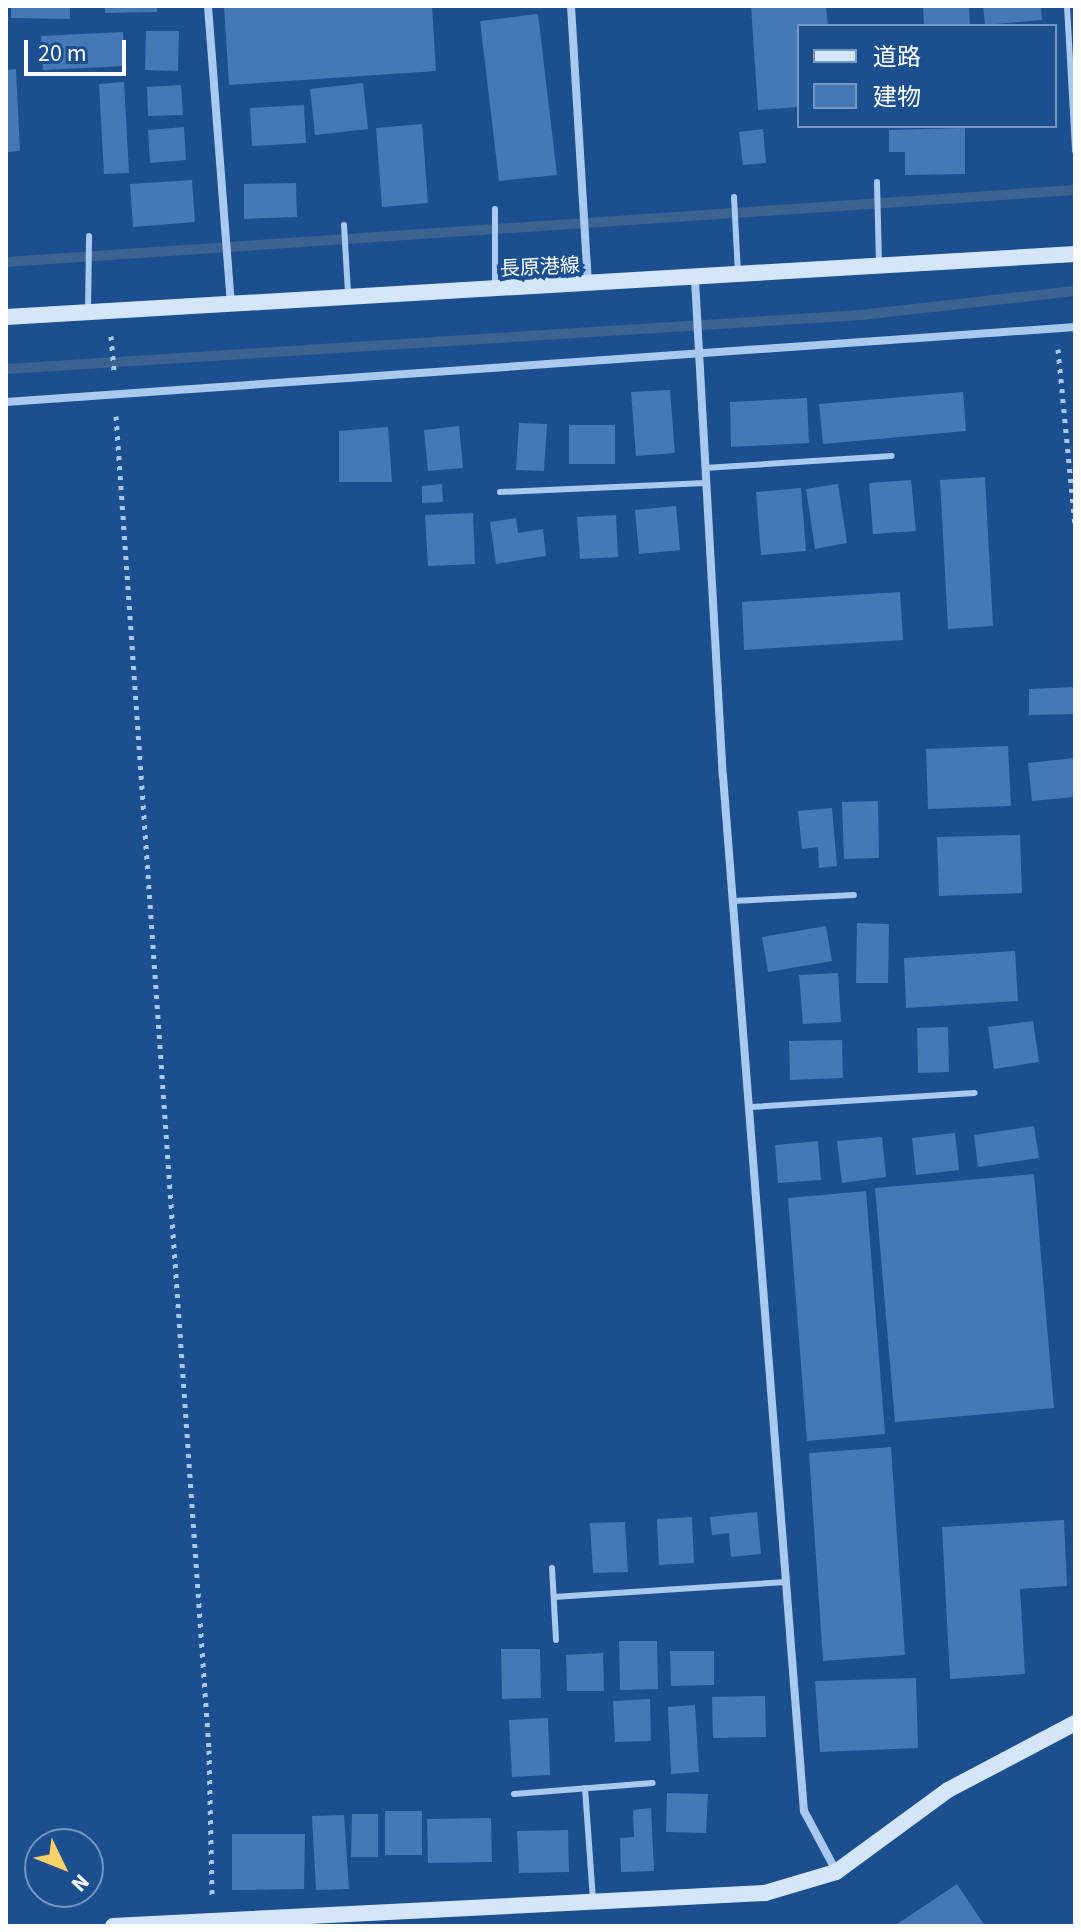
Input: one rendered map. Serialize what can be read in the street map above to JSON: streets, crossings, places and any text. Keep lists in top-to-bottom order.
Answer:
{
  "streets": {
    "main road": ["長原港線"]
  },
  "legend": ["道路", "建物"],
  "scale_bar": "20 m",
  "north": "bottom right"
}
